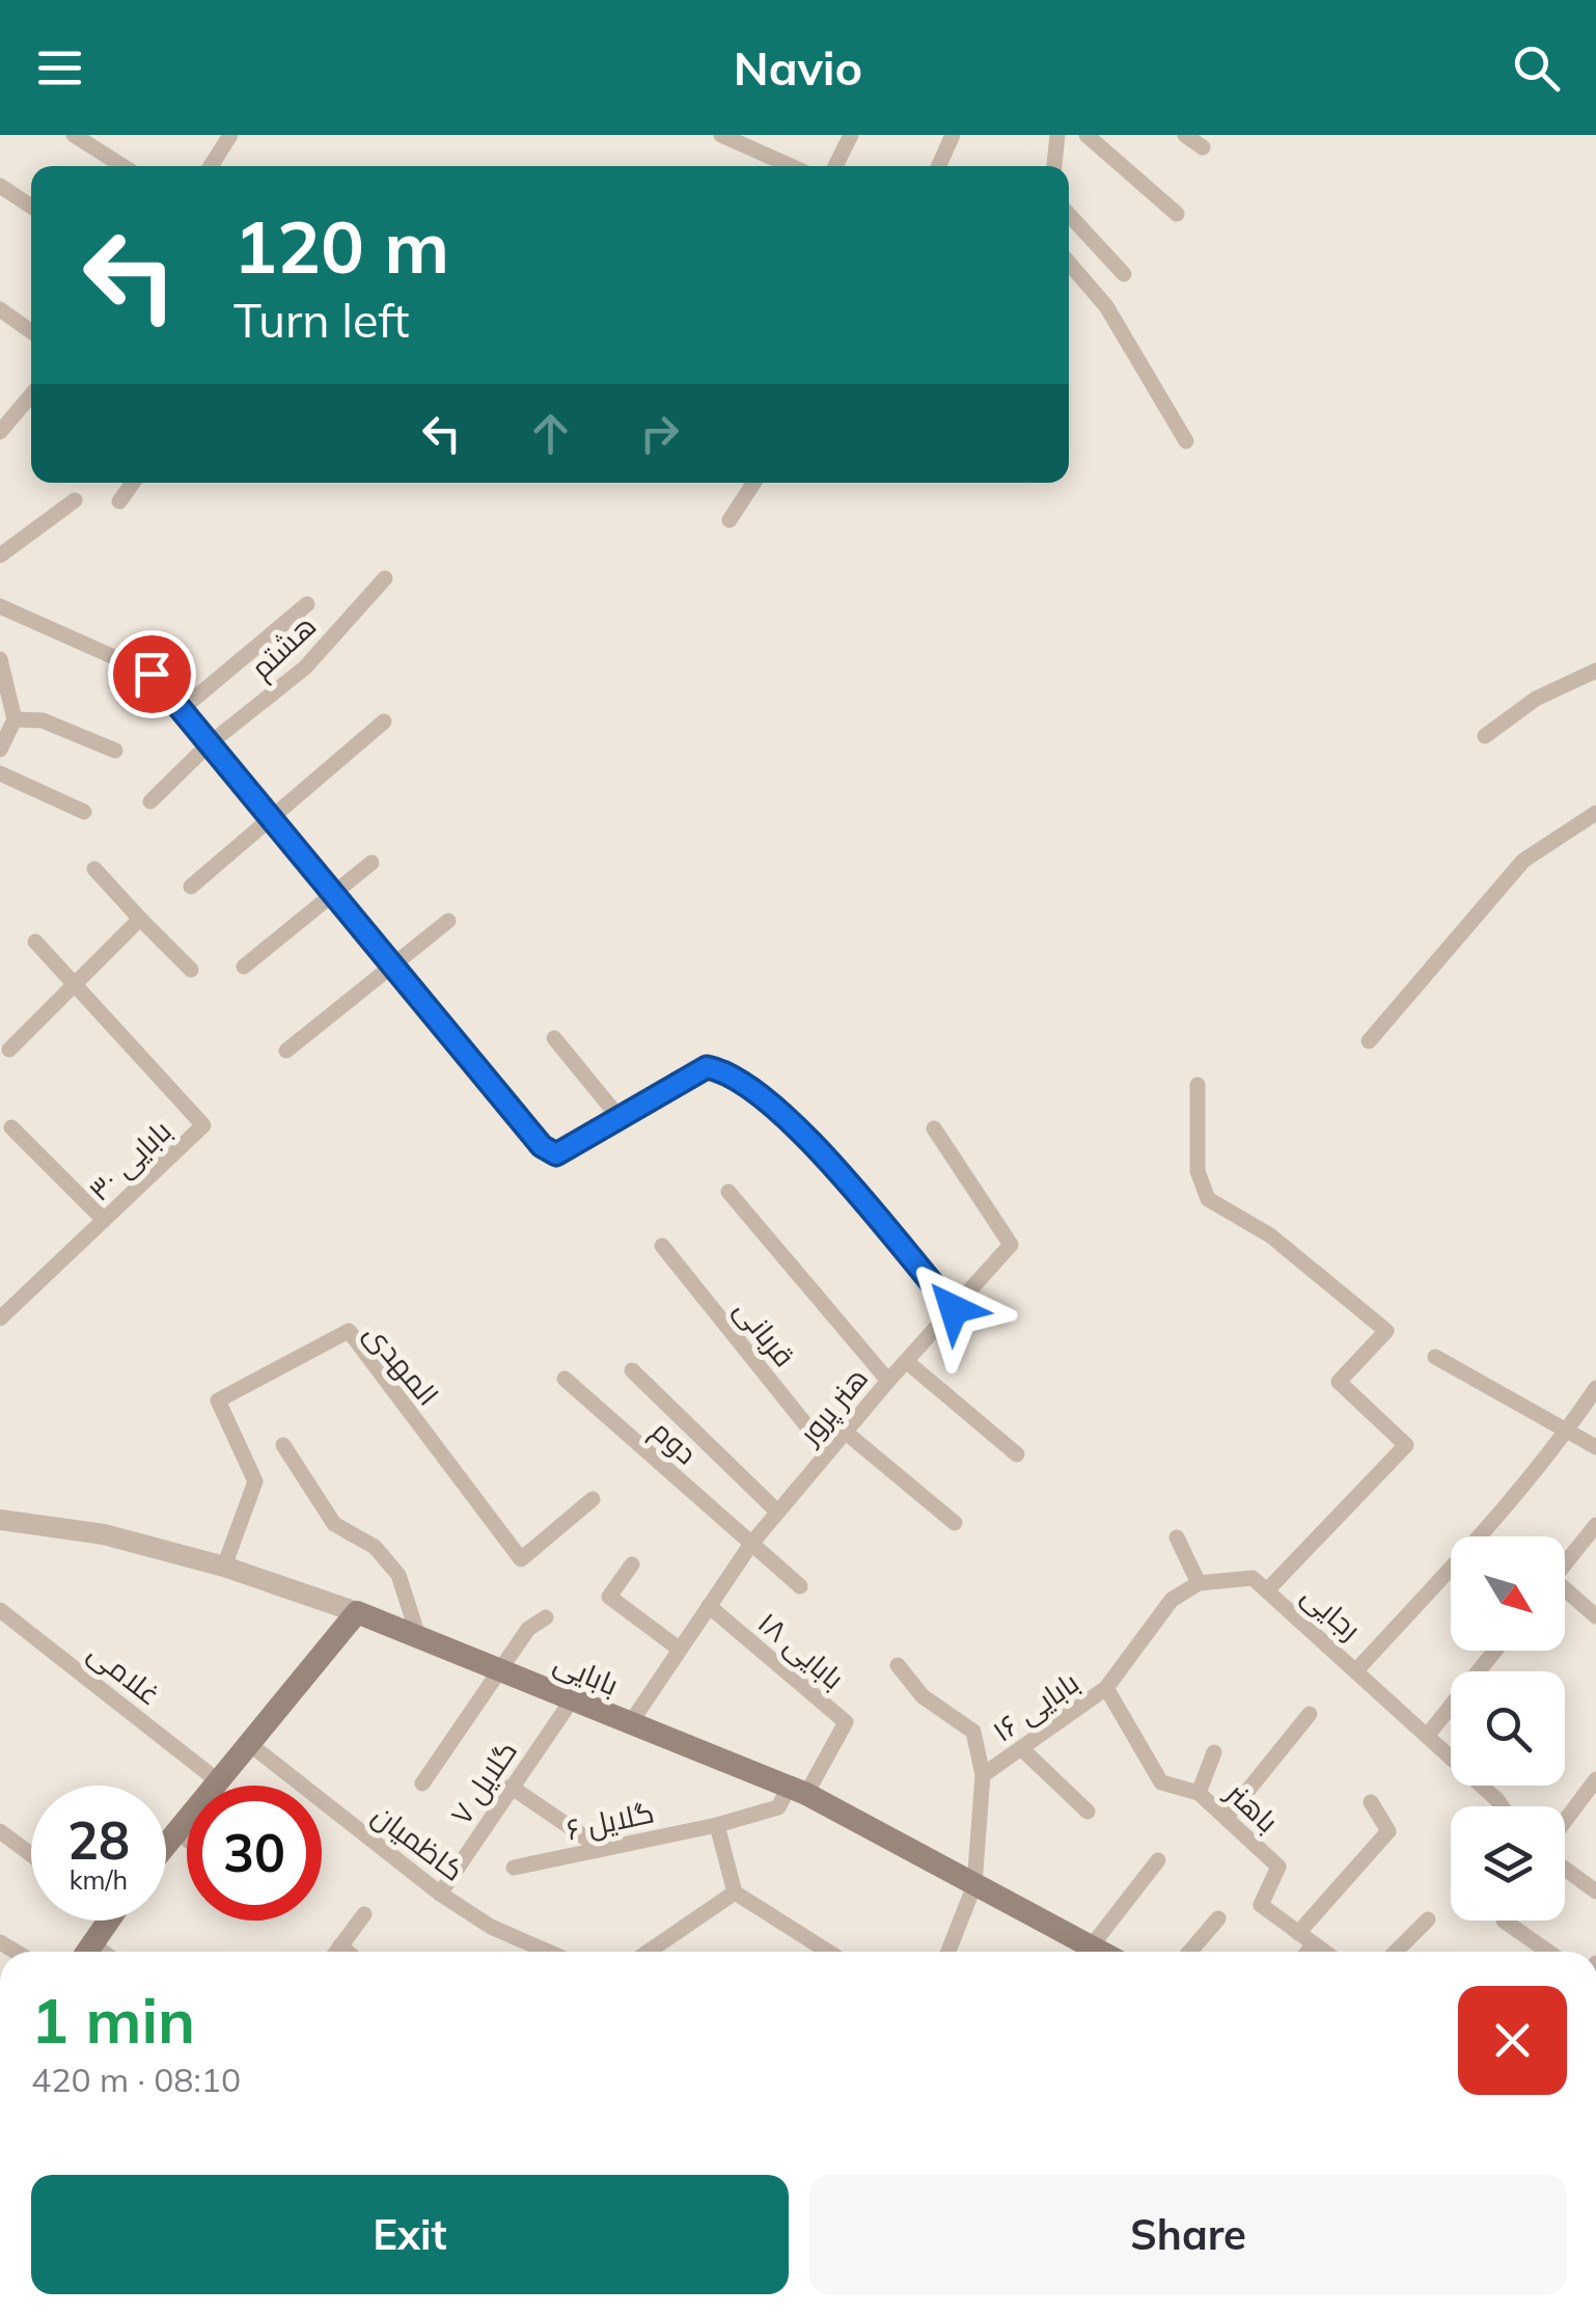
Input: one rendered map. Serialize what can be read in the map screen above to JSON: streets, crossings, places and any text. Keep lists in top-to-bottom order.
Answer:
{
  "streets": {
    "main road": ["بابایی"],
    "street": [
      "هشتم",
      "بابایی ۳۰",
      "قربانی",
      "المهدی",
      "هنر پرور",
      "دوم",
      "رجایی",
      "بابایی ۱۸",
      "غلامی",
      "بابایی ۱۶",
      "گلایل ۷",
      "باهنر",
      "گلایل ۶",
      "کاظمیان"
    ]
  },
  "crossings": [
    ["قربانی", "هنر پرور"],
    ["المهدی", "بابایی"],
    ["هنر پرور", "دوم"],
    ["هنر پرور", "بابایی ۱۸"],
    ["هنر پرور", "بابایی"],
    ["بابایی ۱۸", "بابایی"],
    ["بابایی ۱۸", "گلایل ۶"],
    ["بابایی", "بابایی ۱۶"],
    ["بابایی", "گلایل ۷"],
    ["بابایی", "گلایل ۶"],
    ["بابایی ۱۶", "باهنر"],
    ["گلایل ۷", "کاظمیان"]
  ],
  "north": "bottom right",
  "page": {
    "header": "Navio",
    "turn": ["120 m", "Turn left"],
    "speed": "28 km/h",
    "limit": "30",
    "heading": ["1 min", "420 m · 08:10"],
    "buttons": ["Exit", "Share"]
  }
}
